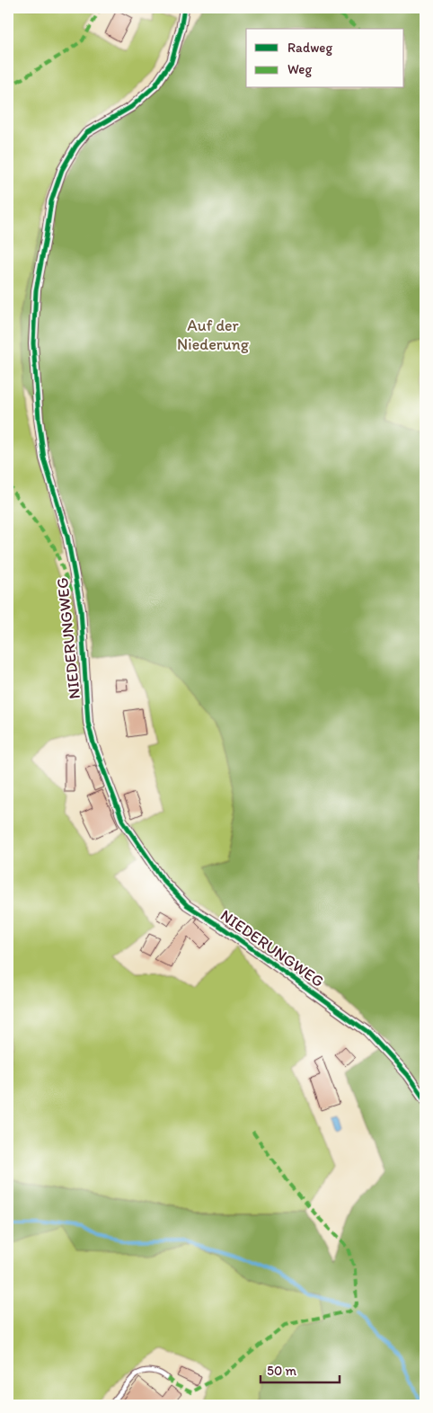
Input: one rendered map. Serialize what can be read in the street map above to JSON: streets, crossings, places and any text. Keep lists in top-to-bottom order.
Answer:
{
  "streets": {
    "street": ["NIEDERUNGWEG"]
  },
  "parks": ["Auf der Niederung"],
  "legend": ["Radweg", "Weg"],
  "scale_bar": "50 m"
}
